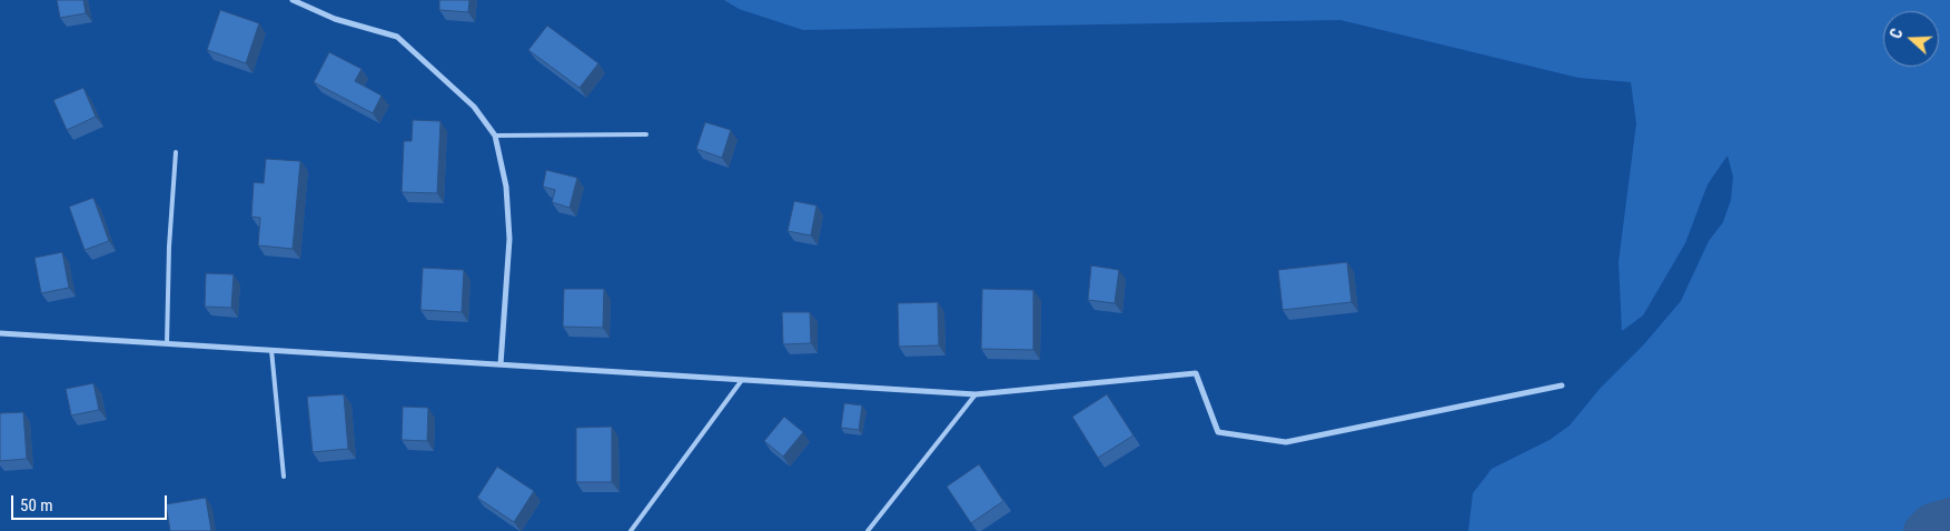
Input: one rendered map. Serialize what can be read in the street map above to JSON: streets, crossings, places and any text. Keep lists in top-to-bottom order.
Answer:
{
  "scale_bar": "50 m",
  "north": "left"
}
